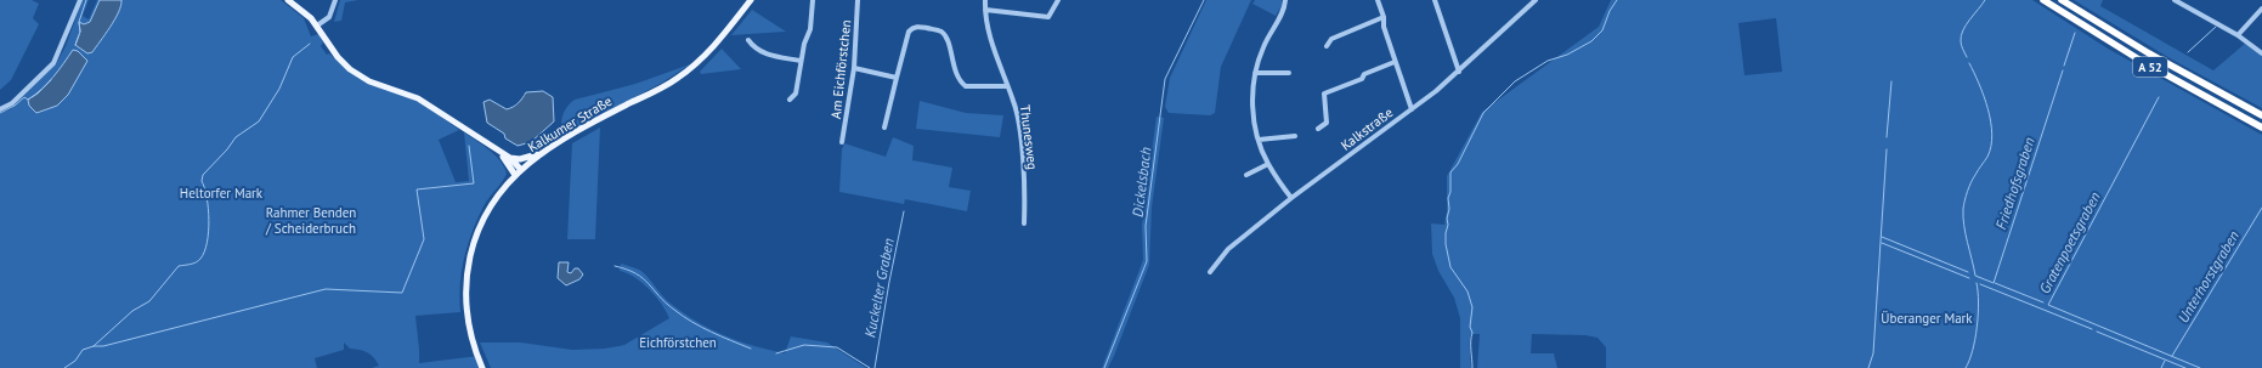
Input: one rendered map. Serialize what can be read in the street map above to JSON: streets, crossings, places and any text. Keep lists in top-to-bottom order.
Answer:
{
  "streets": {
    "highway": ["A 52"],
    "main road": ["Kalkumer Straße"],
    "street": ["Am Eichförstchen", "Kalkstraße", "Thunesweg"]
  },
  "water": [
    "Dickelsbach",
    "Friedhofsgraben",
    "Gratenpoetsgraben",
    "Unterhorstgraben",
    "Kuckelter Graben"
  ],
  "parks": [
    "Heltorfer Mark",
    "Rahmer Benden / Scheiderbruch",
    "Überanger Mark",
    "Eichförstchen"
  ]
}
